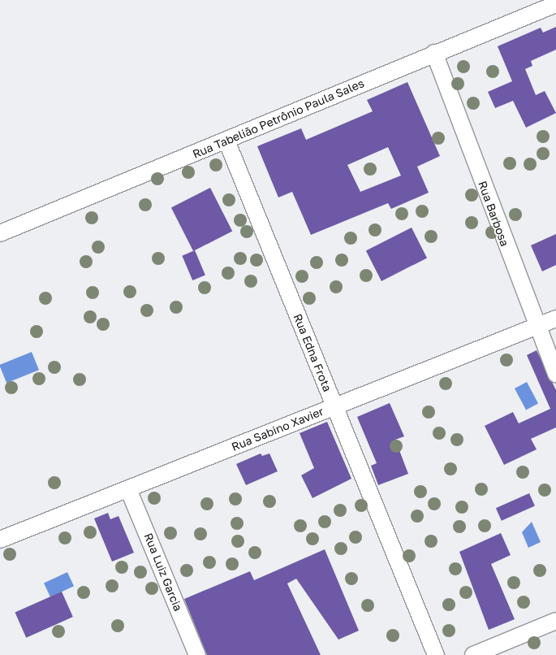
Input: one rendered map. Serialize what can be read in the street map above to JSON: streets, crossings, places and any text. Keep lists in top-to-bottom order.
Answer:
{
  "streets": {
    "street": [
      "Rua Tabelião Petrônio Paula Sales",
      "Rua Barbosa",
      "Rua Edna Frota",
      "Rua Sabino Xavier",
      "Rua Luiz Garcia"
    ]
  },
  "crossings": [
    ["Rua Tabelião Petrônio Paula Sales", "Rua Barbosa"],
    ["Rua Tabelião Petrônio Paula Sales", "Rua Edna Frota"],
    ["Rua Barbosa", "Rua Sabino Xavier"],
    ["Rua Edna Frota", "Rua Sabino Xavier"],
    ["Rua Sabino Xavier", "Rua Luiz Garcia"]
  ]
}
